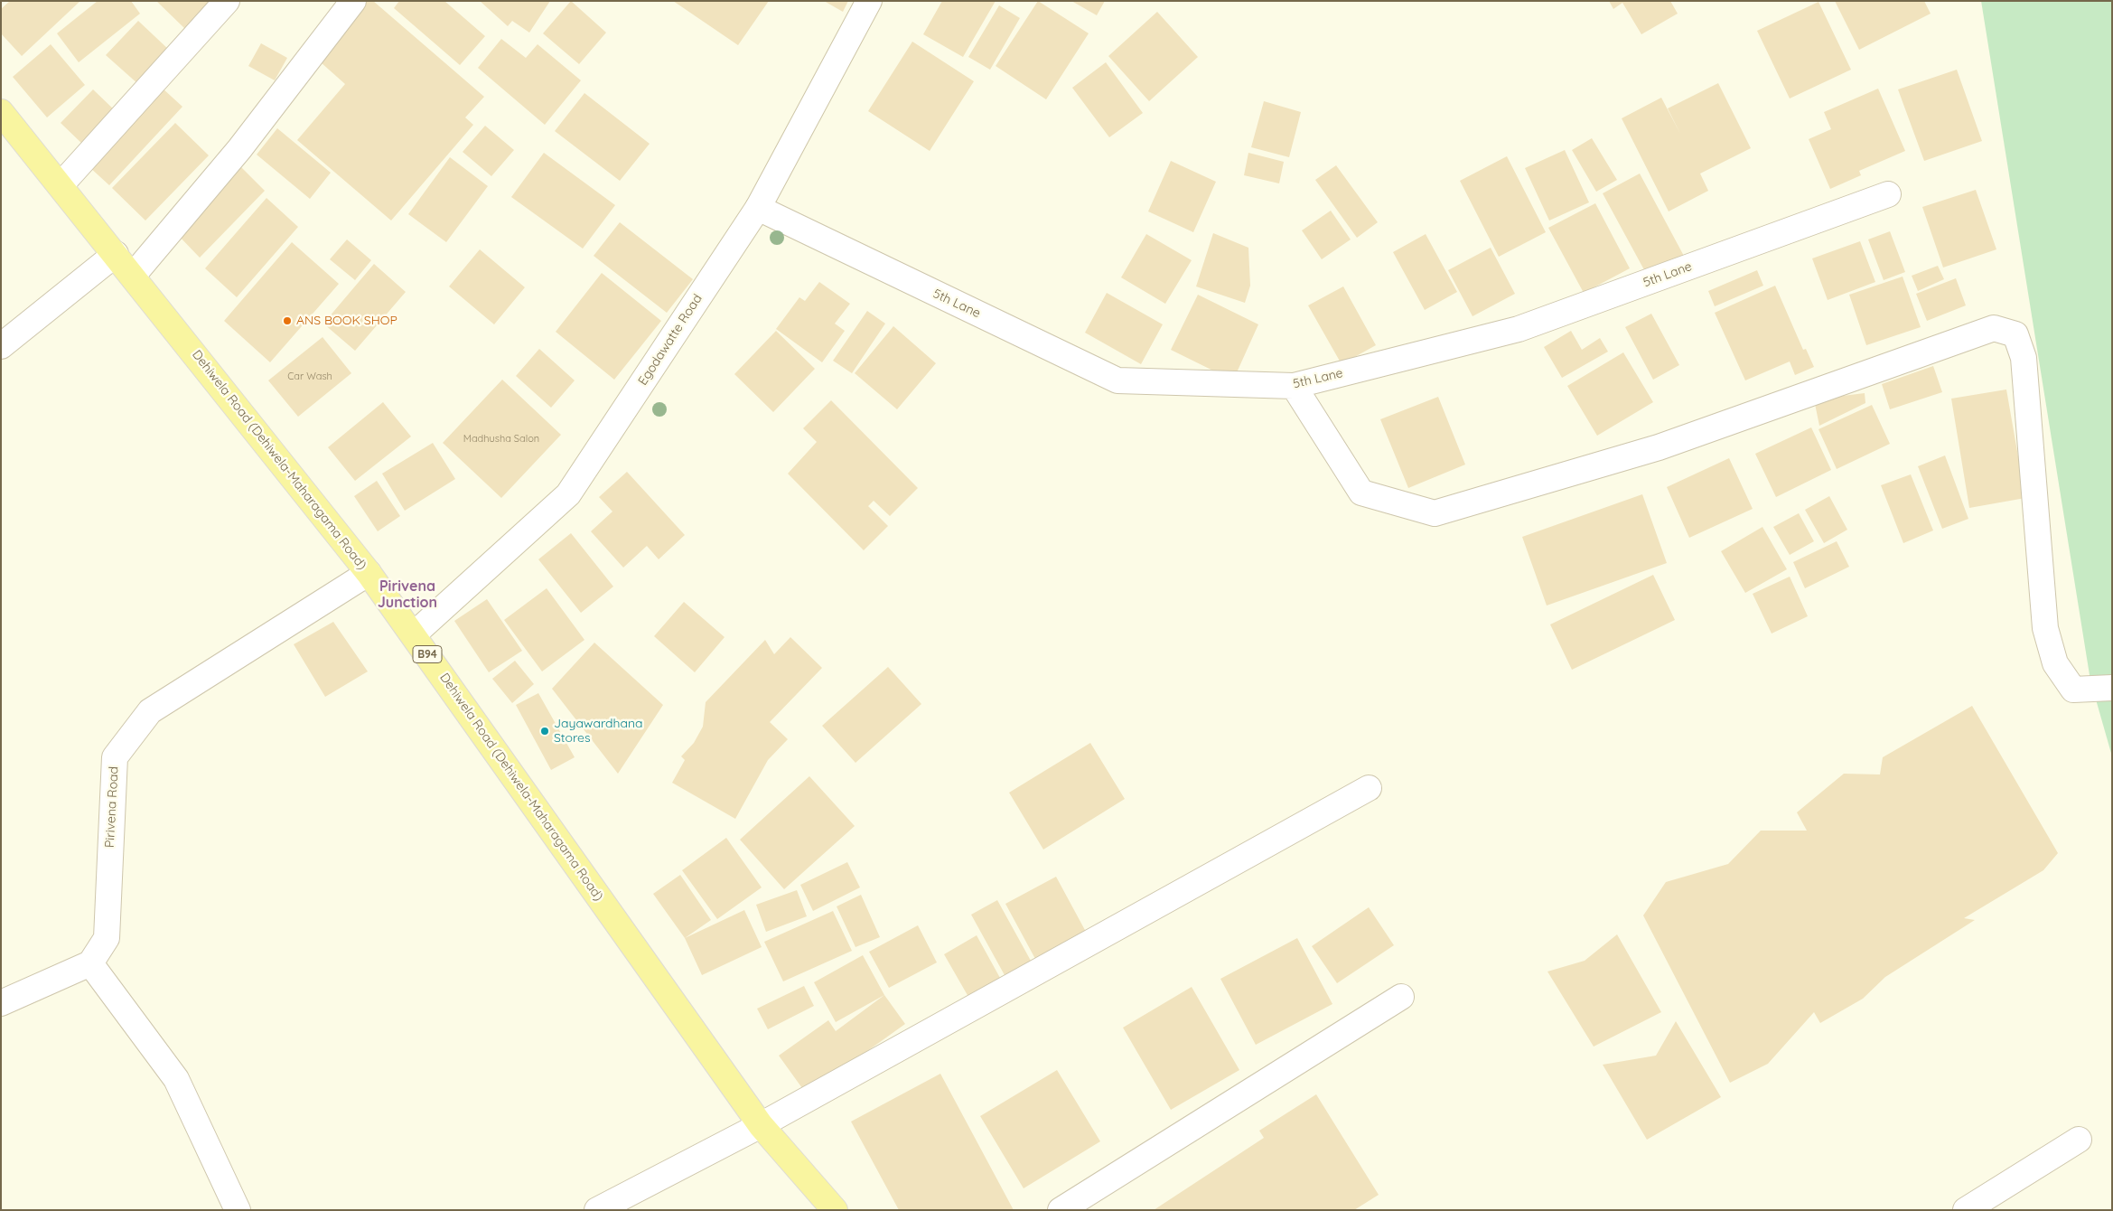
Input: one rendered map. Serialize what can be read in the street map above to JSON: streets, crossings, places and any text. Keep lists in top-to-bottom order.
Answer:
{
  "streets": {
    "main road": ["Dehiwela Road (Dehiwela-Maharagama Road)", "B94"],
    "street": ["5th Lane", "Egodawatte Road", "Pirivena Road"]
  },
  "crossings": [
    ["5th Lane", "Egodawatte Road"],
    ["Egodawatte Road", "Dehiwela Road (Dehiwela-Maharagama Road)"],
    ["Dehiwela Road (Dehiwela-Maharagama Road)", "Pirivena Road"]
  ],
  "districts": ["Pirivena Junction"],
  "places": ["ANS BOOK SHOP", "Jayawardhana Stores"],
  "house_numbers": ["Car Wash", "Madhusha Salon"]
}
